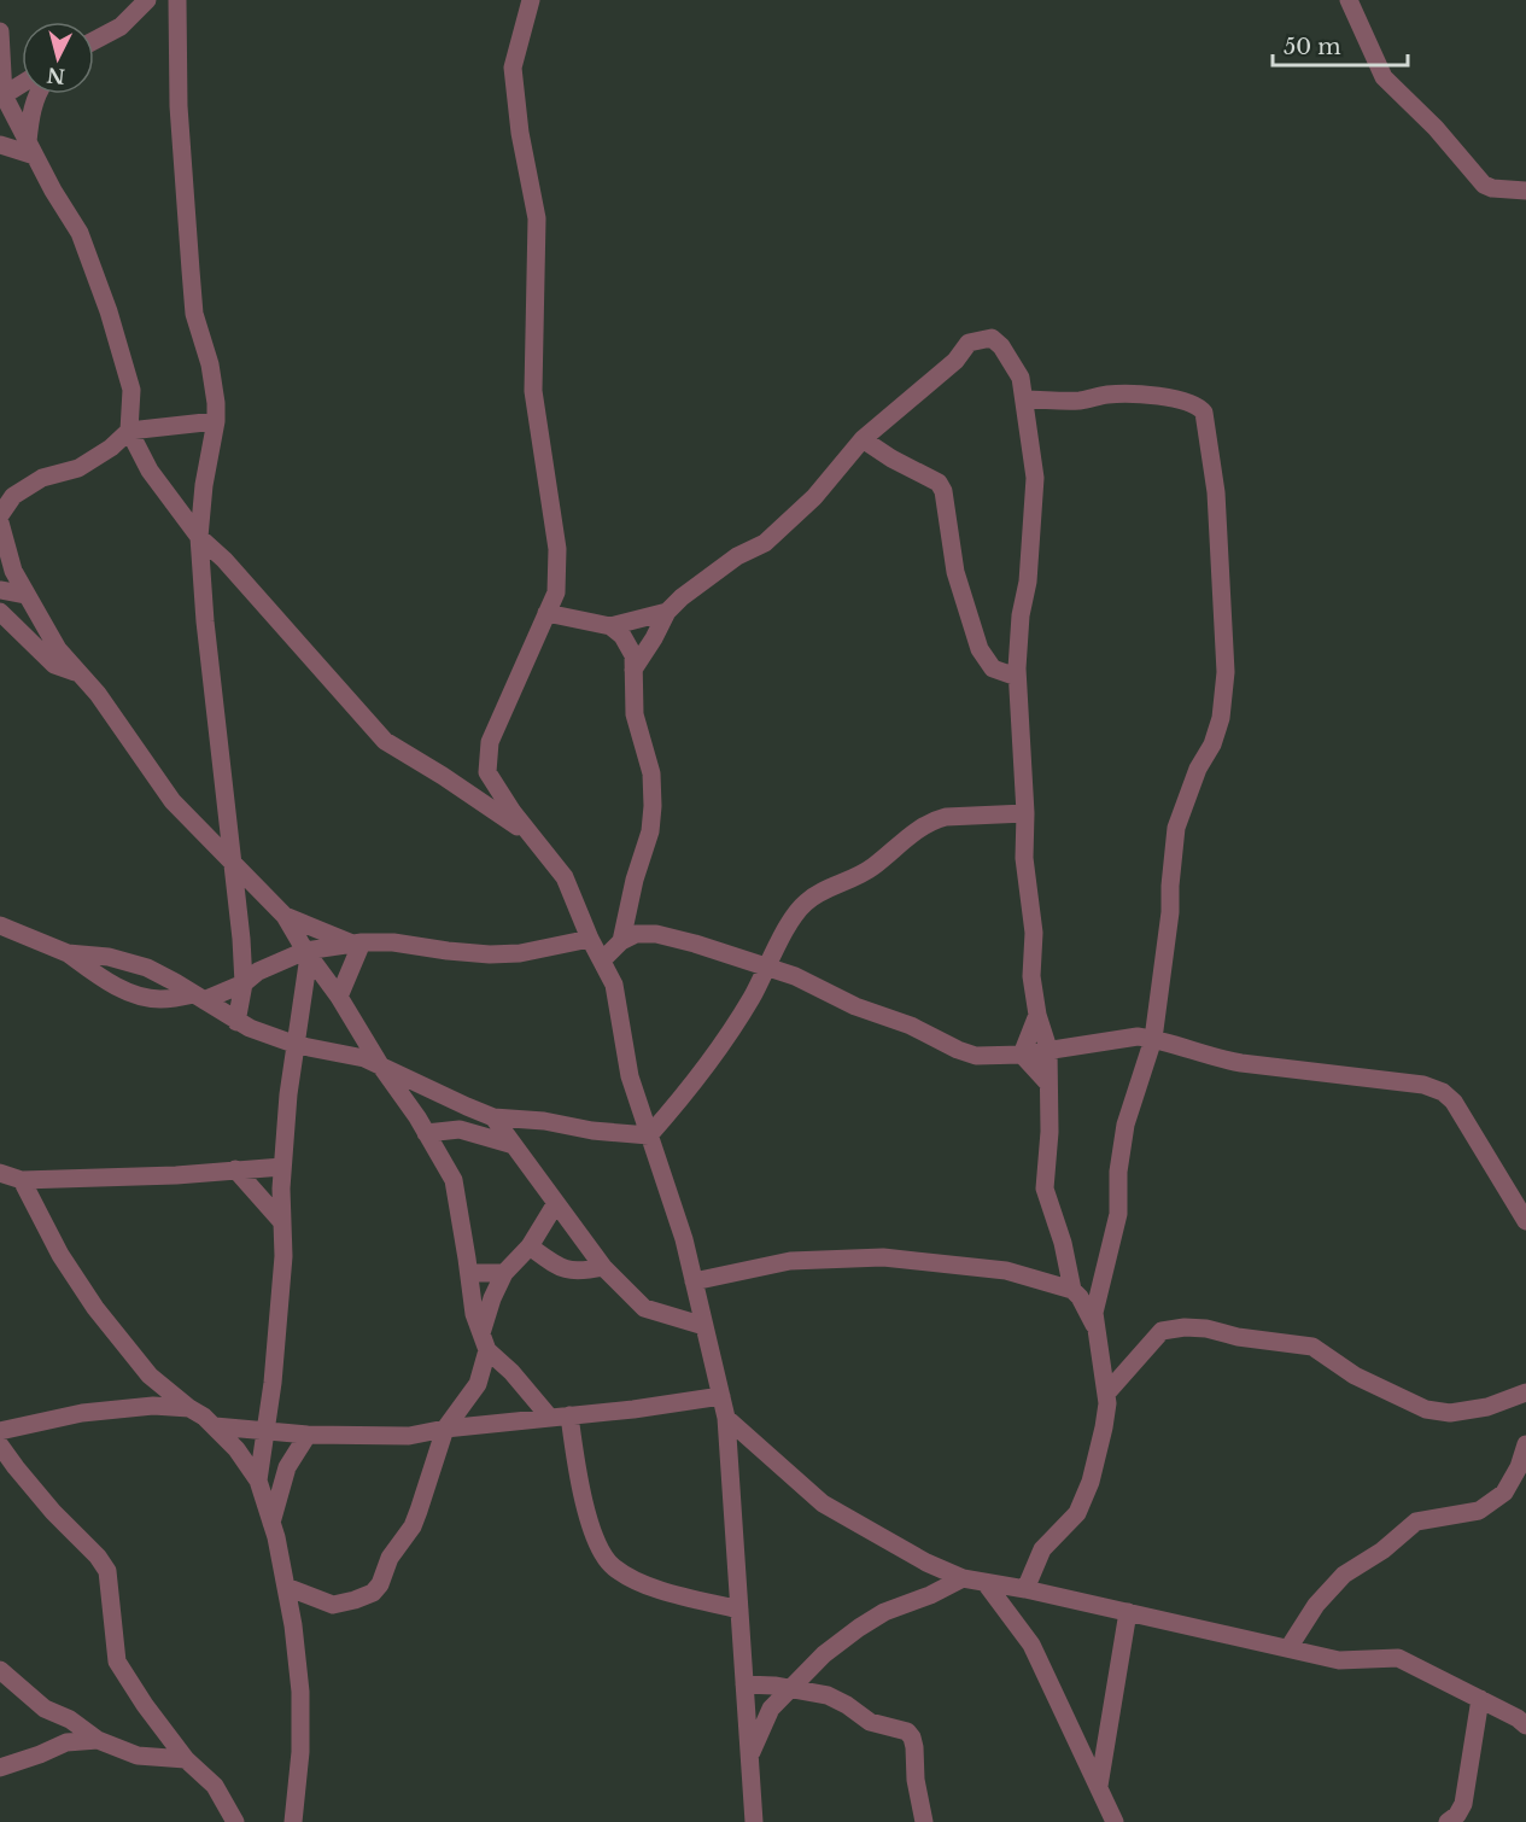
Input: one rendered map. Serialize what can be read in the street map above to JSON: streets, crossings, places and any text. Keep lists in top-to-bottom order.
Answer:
{
  "scale_bar": "50 m",
  "north": "bottom"
}
